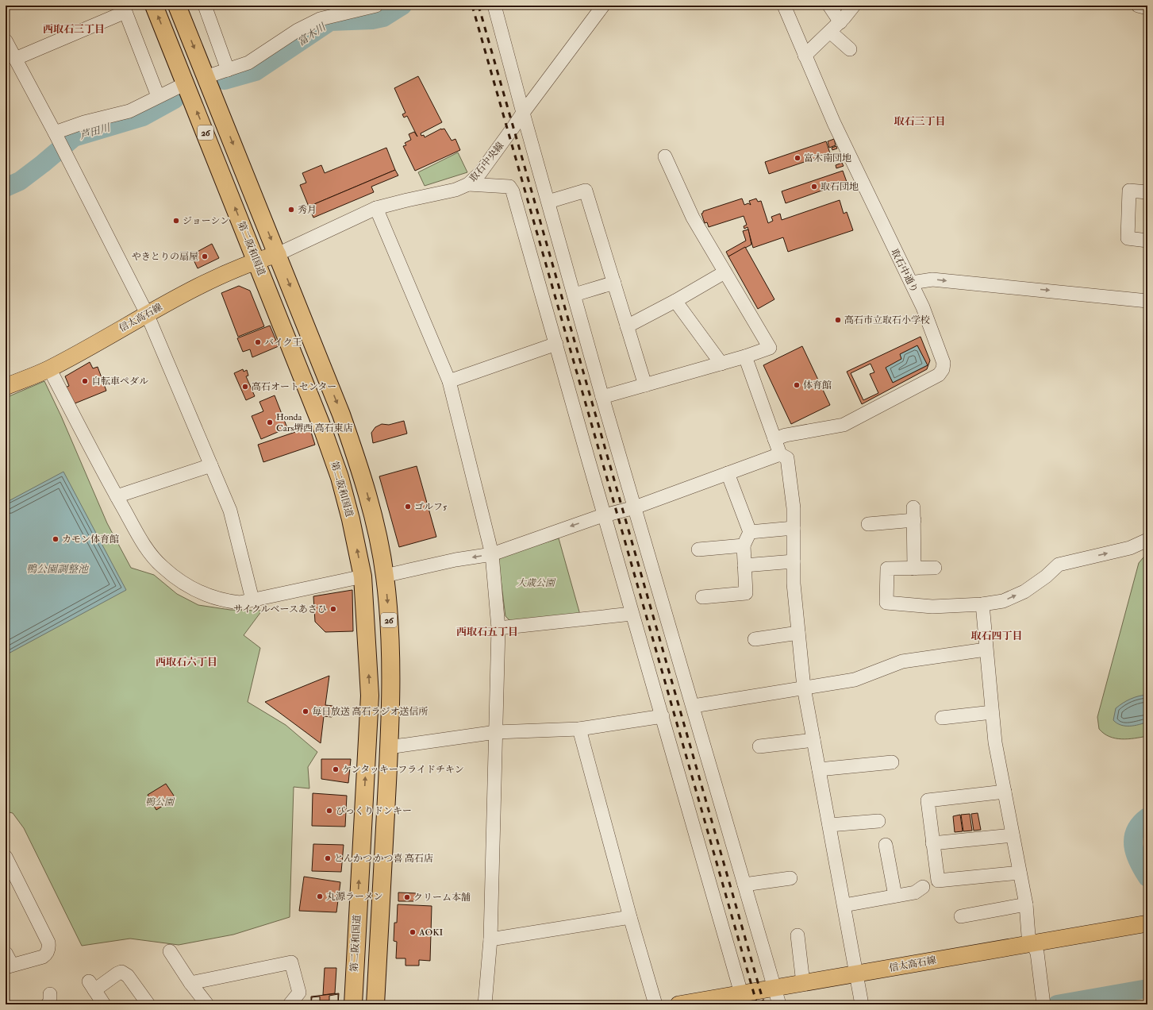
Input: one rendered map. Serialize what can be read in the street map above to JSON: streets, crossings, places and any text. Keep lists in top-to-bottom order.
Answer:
{
  "streets": {
    "highway": ["26", "第二阪和国道"],
    "main road": ["信太高石線"],
    "street": ["取石中央線", "取石中通り"]
  },
  "crossings": [
    ["26", "取石中央線"],
    ["26", "信太高石線"],
    ["取石中央線", "信太高石線"],
    ["第二阪和国道", "信太高石線"]
  ],
  "districts": [
    "西取石三丁目",
    "取石三丁目",
    "西取石五丁目",
    "取石四丁目",
    "西取石六丁目"
  ],
  "water": ["富木川", "芦田川", "鴨公園調整池"],
  "parks": ["大歳公園", "鴨公園"],
  "places": [
    "富木南団地",
    "取石団地",
    "秀月",
    "ジョーシン",
    "やきとりの扇屋",
    "高石市立取石小学校",
    "バイク王",
    "自転車ペダル",
    "体育館",
    "高石オートセンター",
    "Honda Cars堺西 高石東店",
    "ゴルフ5",
    "カモン体育館",
    "サイクルベースあさひ",
    "毎日放送 高石ラジオ送信所",
    "ケンタッキーフライドチキン",
    "びっくりドンキー",
    "とんかつ かつ喜 高石店",
    "丸源ラーメン",
    "クリーム本舗",
    "AOKI"
  ]
}
